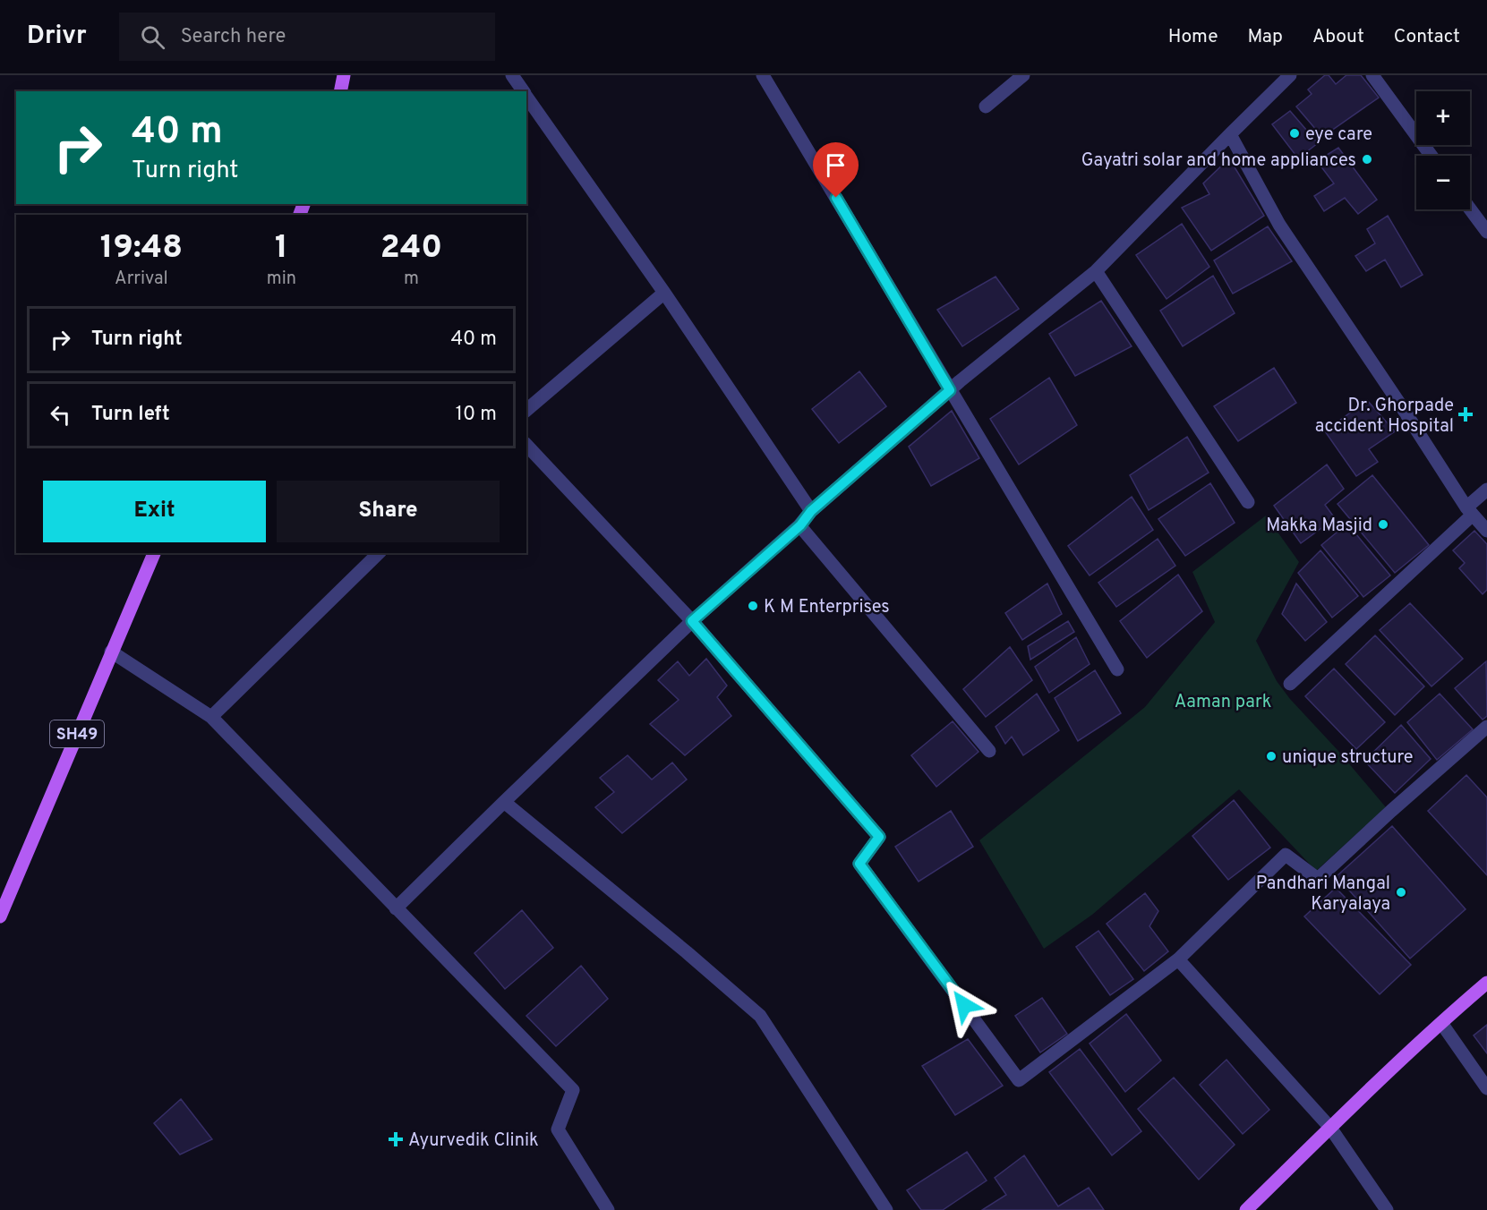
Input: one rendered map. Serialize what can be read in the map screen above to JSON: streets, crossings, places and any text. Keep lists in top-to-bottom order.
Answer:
{
  "streets": {
    "main road": ["SH49"]
  },
  "parks": ["Aaman park"],
  "places": {
    "other": [
      "eye care",
      "Gayatri solar and home appliances",
      "Makka Masjid",
      "K M Enterprises",
      "unique structure",
      "Pandhari Mangal Karyalaya"
    ],
    "health": ["Dr. Ghorpade accident Hospital", "Ayurvedik Clinik"]
  },
  "page": {
    "header": "Drivr",
    "search": "Search here",
    "nav": [
      "Home",
      "Map",
      "About",
      "Contact"
    ],
    "map_buttons": ["+", "−"],
    "turn": ["40 m", "Turn right"],
    "eta": [
      "19:48",
      "Arrival",
      "1",
      "min",
      "240",
      "m"
    ],
    "list": [
      {
        "name": "Turn right",
        "value": "40 m"
      },
      {
        "name": "Turn left",
        "value": "10 m"
      }
    ],
    "buttons": ["Exit", "Share"]
  }
}
